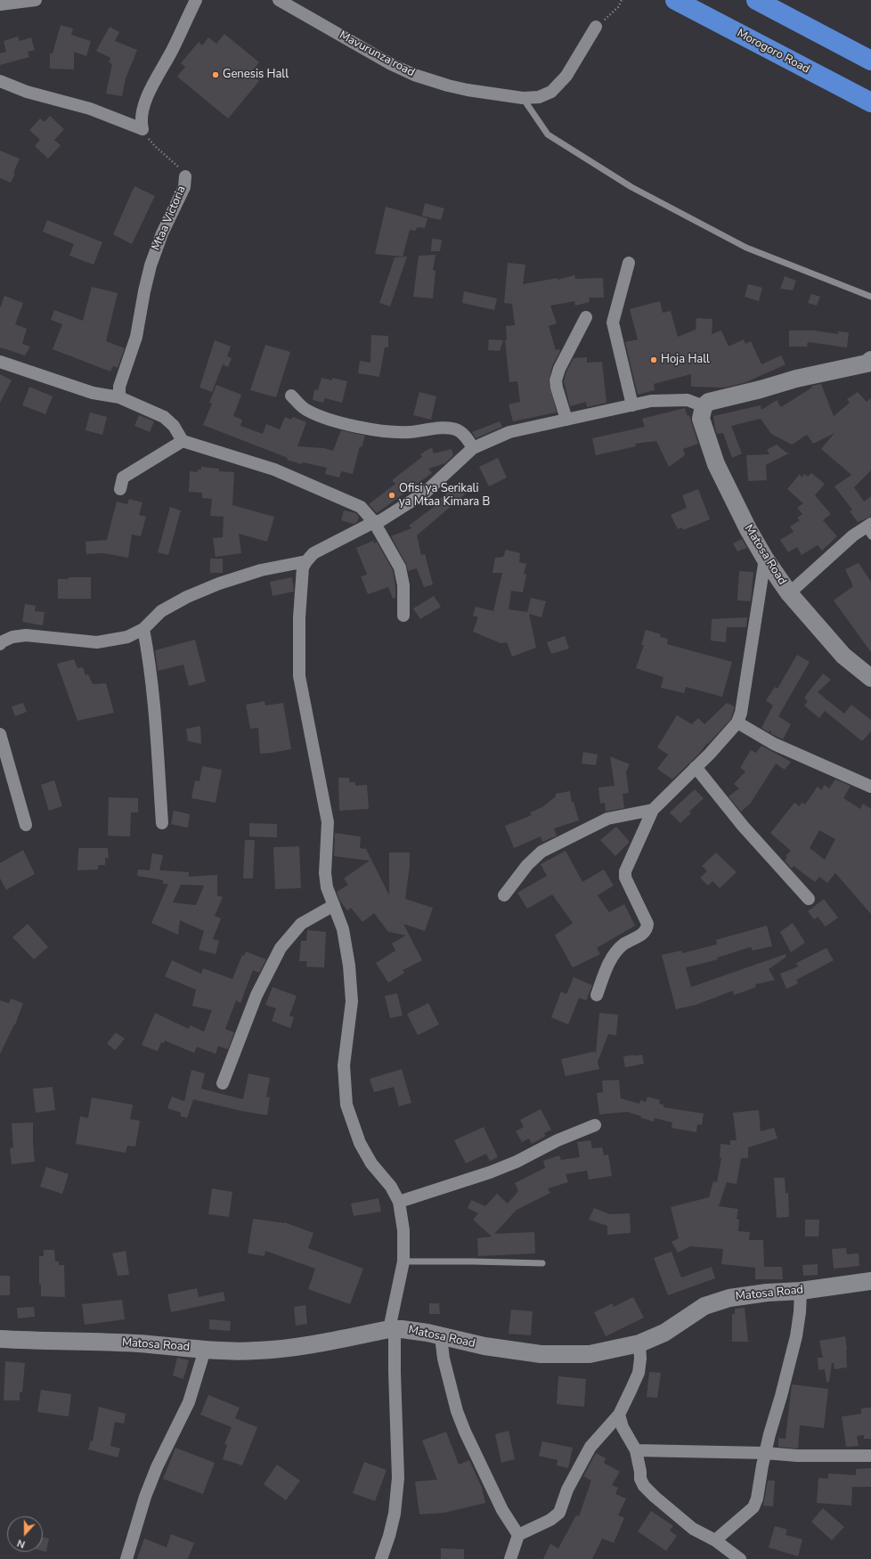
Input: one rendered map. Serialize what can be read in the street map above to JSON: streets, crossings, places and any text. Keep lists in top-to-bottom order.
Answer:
{
  "streets": {
    "highway": ["Morogoro Road"],
    "street": ["Mavurunza road", "Mtaa Victoria", "Matosa Road"]
  },
  "places": ["Genesis Hall", "Hoja Hall", "Ofisi ya Serikali ya Mtaa Kimara B"],
  "north": "bottom"
}
